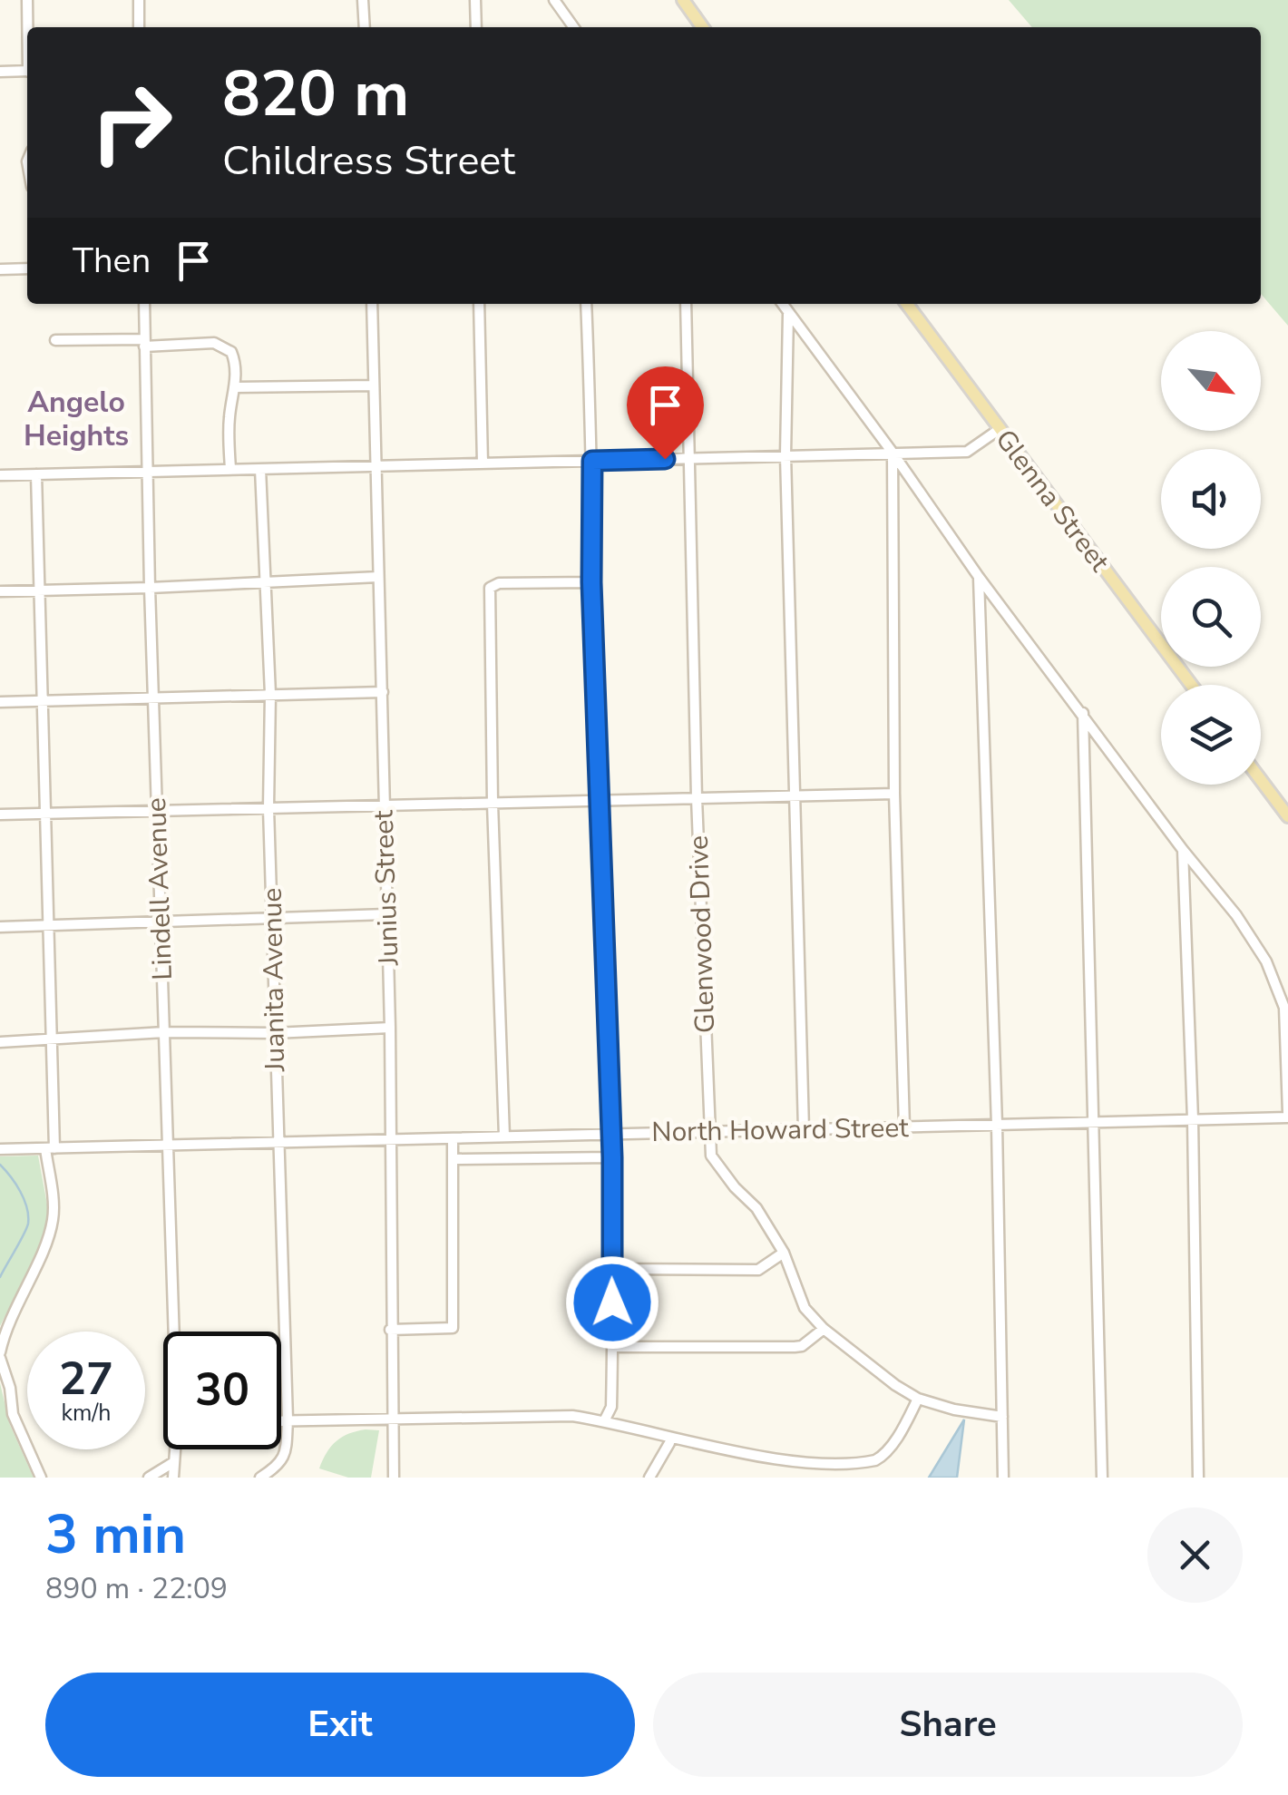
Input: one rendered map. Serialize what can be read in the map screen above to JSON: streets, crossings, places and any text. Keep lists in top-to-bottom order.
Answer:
{
  "streets": {
    "main road": ["Glenna Street"],
    "street": [
      "Junius Street",
      "Lindell Avenue",
      "Glenwood Drive",
      "Juanita Avenue",
      "North Howard Street"
    ]
  },
  "crossings": [
    ["Junius Street", "North Howard Street"],
    ["Lindell Avenue", "North Howard Street"],
    ["Glenwood Drive", "North Howard Street"],
    ["Juanita Avenue", "North Howard Street"]
  ],
  "districts": ["Angelo Heights"],
  "north": "bottom right",
  "page": {
    "turn": ["820 m", "Childress Street"],
    "then": "Then",
    "speed": "27 km/h",
    "limit": "30",
    "heading": ["3 min", "890 m · 22:09"],
    "buttons": ["Exit", "Share"]
  }
}
